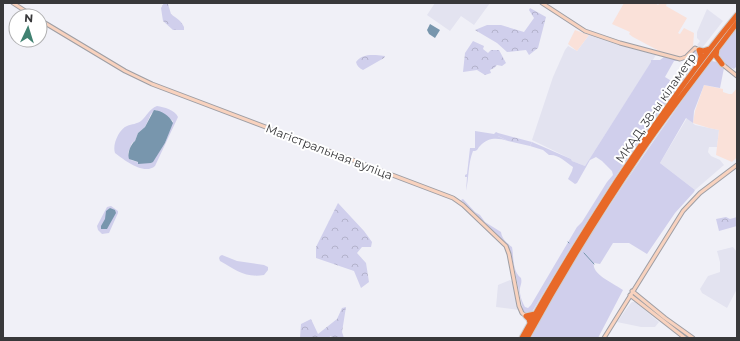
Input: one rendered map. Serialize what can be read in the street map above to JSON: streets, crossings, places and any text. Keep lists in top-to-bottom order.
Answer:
{
  "streets": {
    "highway": ["МКАД, 38-ы кіламетр"],
    "street": ["Магістральная вуліца"]
  },
  "north": "top"
}
